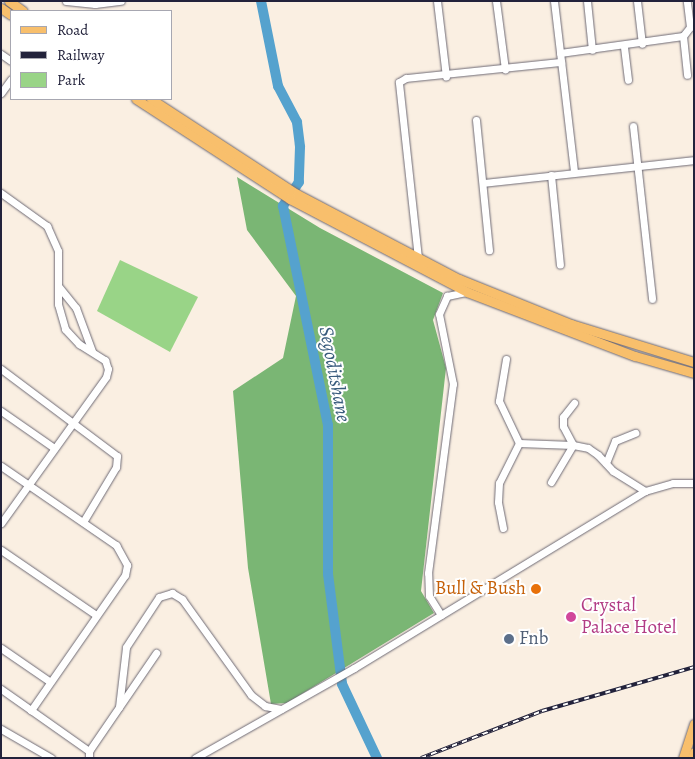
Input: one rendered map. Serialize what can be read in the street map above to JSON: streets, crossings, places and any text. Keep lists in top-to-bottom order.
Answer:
{
  "water": ["Segoditshane"],
  "places": ["Bull & Bush", "Crystal Palace Hotel", "Fnb"],
  "legend": ["Road", "Railway", "Park"]
}
